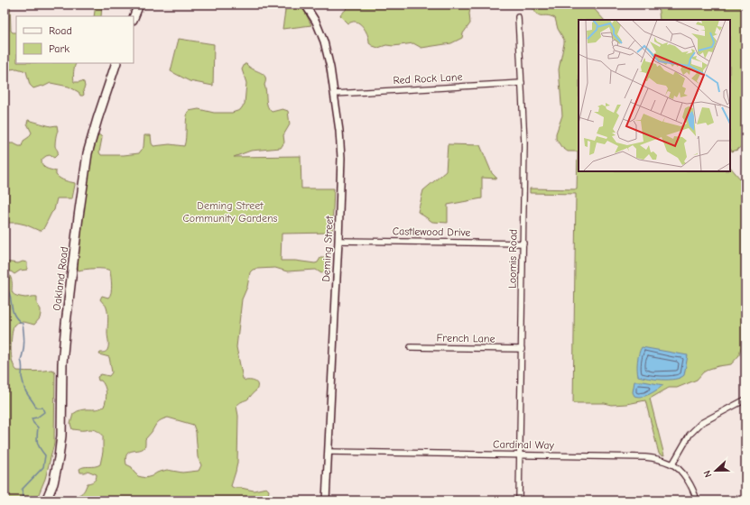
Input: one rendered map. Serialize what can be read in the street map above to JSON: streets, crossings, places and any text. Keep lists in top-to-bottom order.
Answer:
{
  "streets": {
    "main road": ["Oakland Road"],
    "street": [
      "Red Rock Lane",
      "Castlewood Drive",
      "Deming Street",
      "Loomis Road",
      "French Lane",
      "Cardinal Way"
    ]
  },
  "crossings": [
    ["Red Rock Lane", "Deming Street"],
    ["Red Rock Lane", "Loomis Road"],
    ["Castlewood Drive", "Deming Street"],
    ["Castlewood Drive", "Loomis Road"],
    ["Deming Street", "Cardinal Way"],
    ["Loomis Road", "French Lane"],
    ["Loomis Road", "Cardinal Way"]
  ],
  "parks": ["Deming Street Community Gardens"],
  "legend": ["Road", "Park"],
  "north": "left"
}
